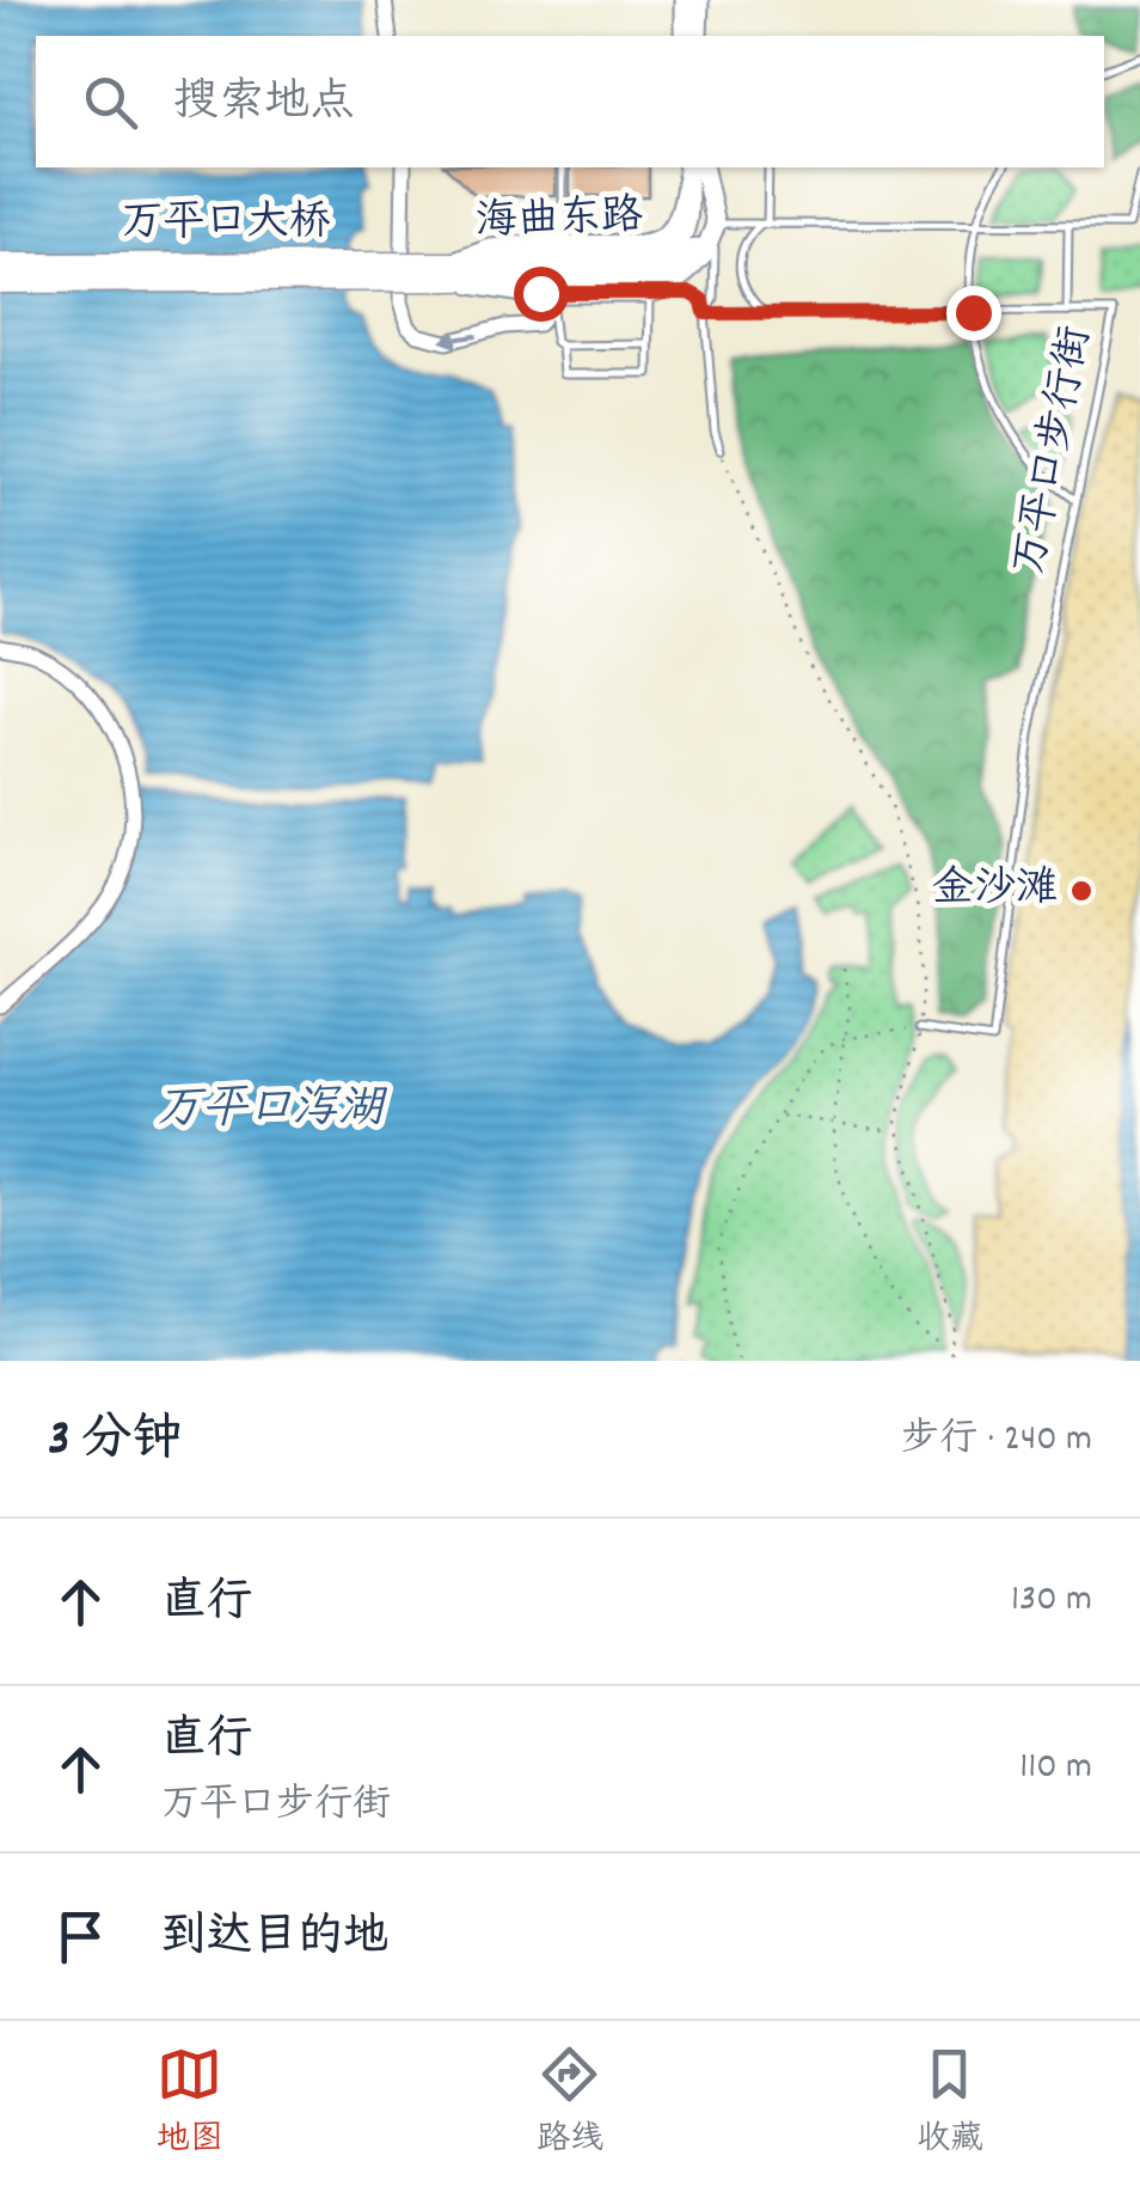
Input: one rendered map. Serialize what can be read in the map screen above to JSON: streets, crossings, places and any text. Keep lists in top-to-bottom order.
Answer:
{
  "streets": {
    "main road": ["海曲东路", "万平口大桥"],
    "lane": ["万平口步行街"]
  },
  "crossings": [
    ["海曲东路", "万平口大桥"]
  ],
  "water": ["万平口泻湖"],
  "places": ["金沙滩"],
  "page": {
    "search": "搜索地点",
    "heading": ["3 分钟", "步行 · 240 m"],
    "list": [
      ["直行", "130 m"],
      ["直行", "万平口步行街", "110 m"],
      "到达目的地"
    ],
    "nav": ["地图", "路线", "收藏"]
  }
}
